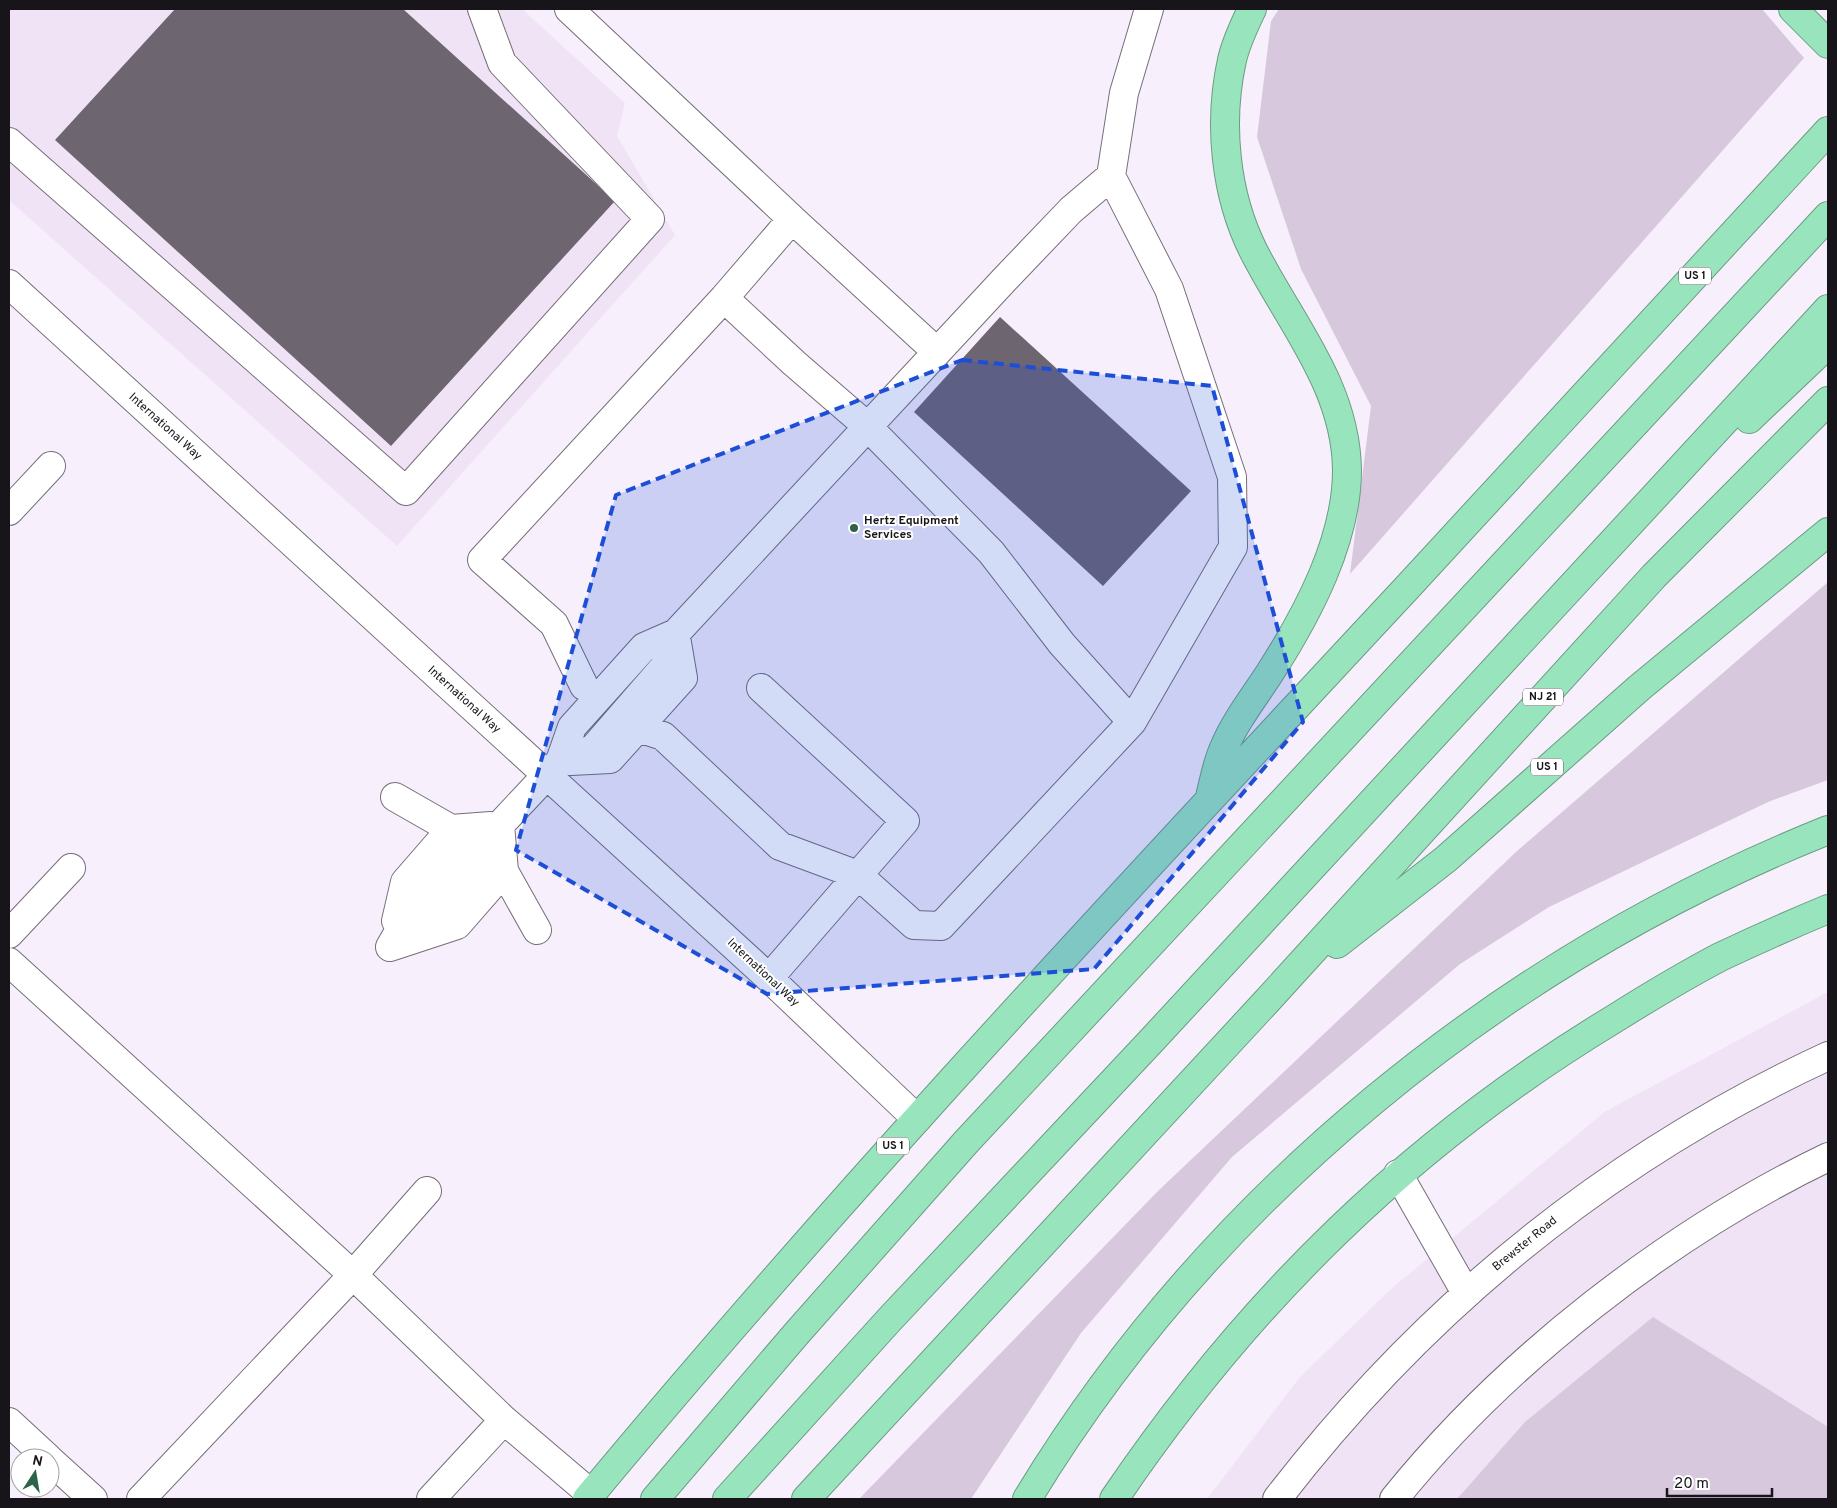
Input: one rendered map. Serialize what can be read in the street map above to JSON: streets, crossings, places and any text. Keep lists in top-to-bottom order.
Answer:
{
  "streets": {
    "highway": ["US 1", "NJ 21"],
    "street": ["International Way", "Brewster Road"]
  },
  "crossings": [
    ["US 1", "International Way"],
    ["US 1", "NJ 21"]
  ],
  "places": ["Hertz Equipment Services"],
  "scale_bar": "20 m",
  "north": "top"
}
